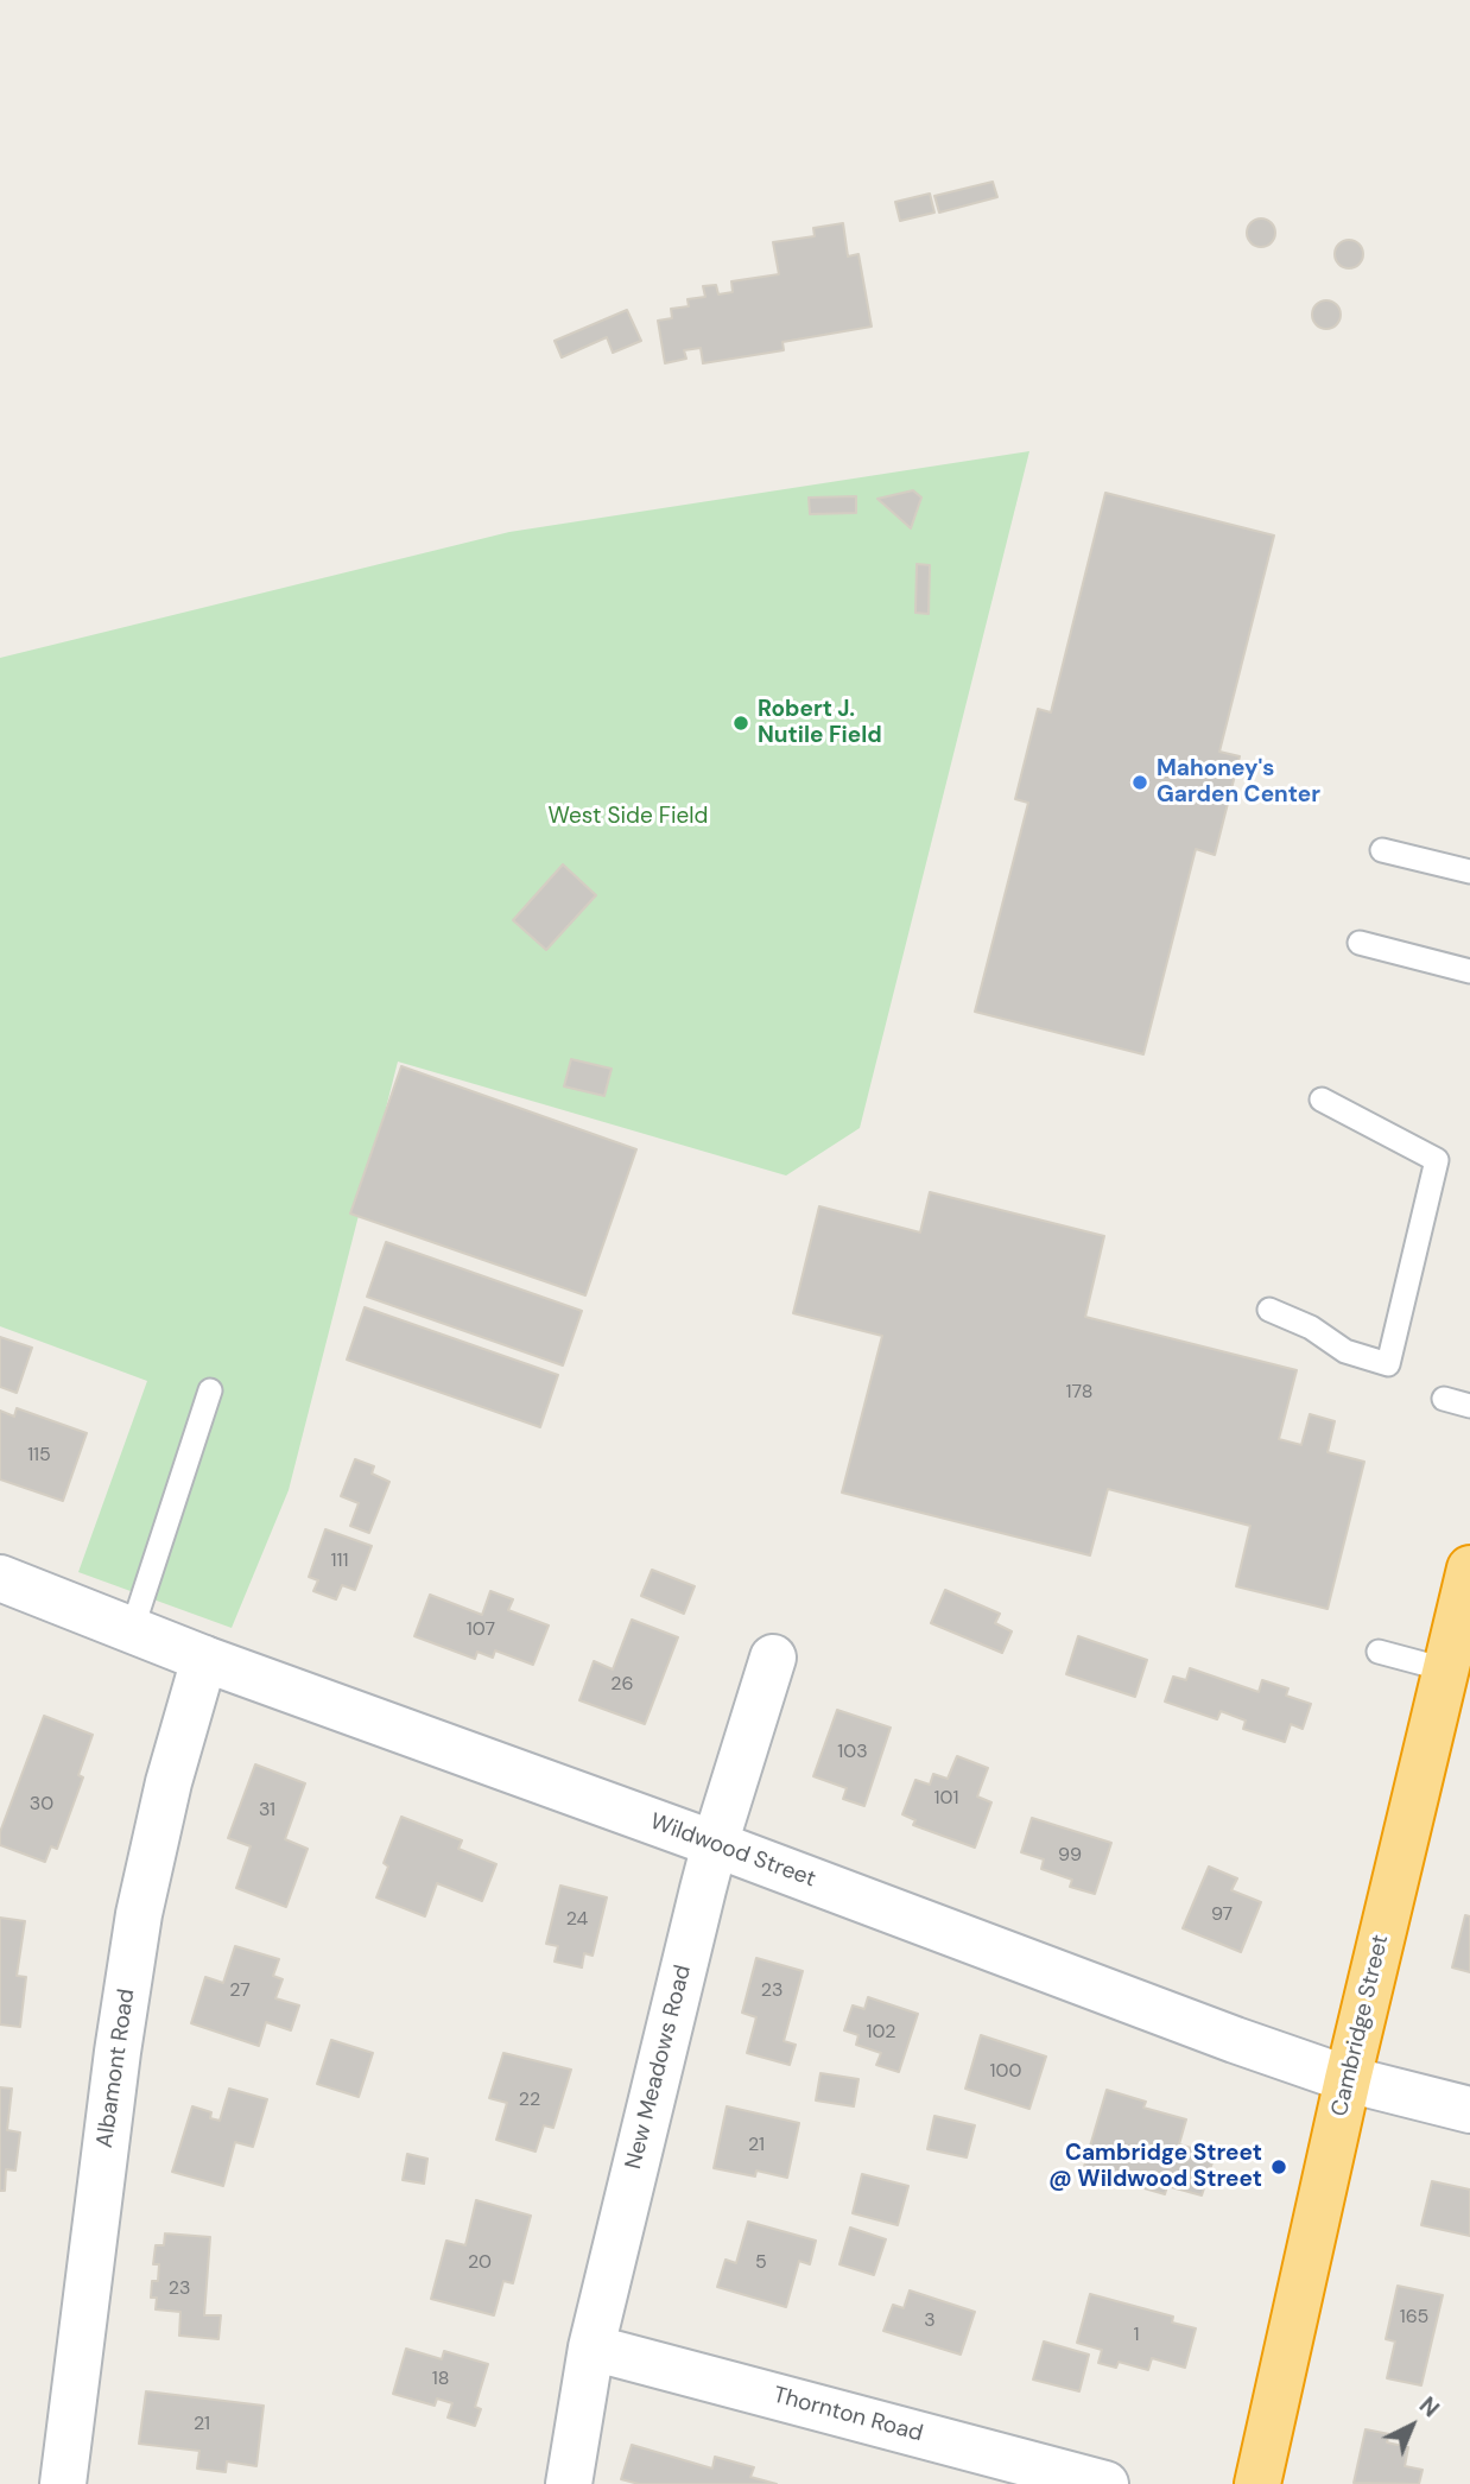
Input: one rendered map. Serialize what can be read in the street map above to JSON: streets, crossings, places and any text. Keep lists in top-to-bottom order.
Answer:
{
  "streets": {
    "highway": ["Cambridge Street"],
    "street": [
      "Wildwood Street",
      "New Meadows Road",
      "Albamont Road",
      "Thornton Road"
    ]
  },
  "crossings": [
    ["Wildwood Street", "Cambridge Street"],
    ["Wildwood Street", "New Meadows Road"],
    ["Wildwood Street", "Albamont Road"],
    ["New Meadows Road", "Thornton Road"]
  ],
  "parks": ["West Side Field"],
  "places": ["Robert J. Nutile Field", "Mahoney's Garden Center", "Cambridge Street @ Wildwood Street"],
  "house_numbers": [
    "178",
    "115",
    "111",
    "107",
    "26",
    "103",
    "101",
    "30",
    "31",
    "99",
    "97",
    "24",
    "27",
    "23",
    "102",
    "100",
    "22",
    "21",
    "20",
    "5",
    "23",
    "165",
    "3",
    "1",
    "18",
    "21"
  ],
  "north": "top right"
}
